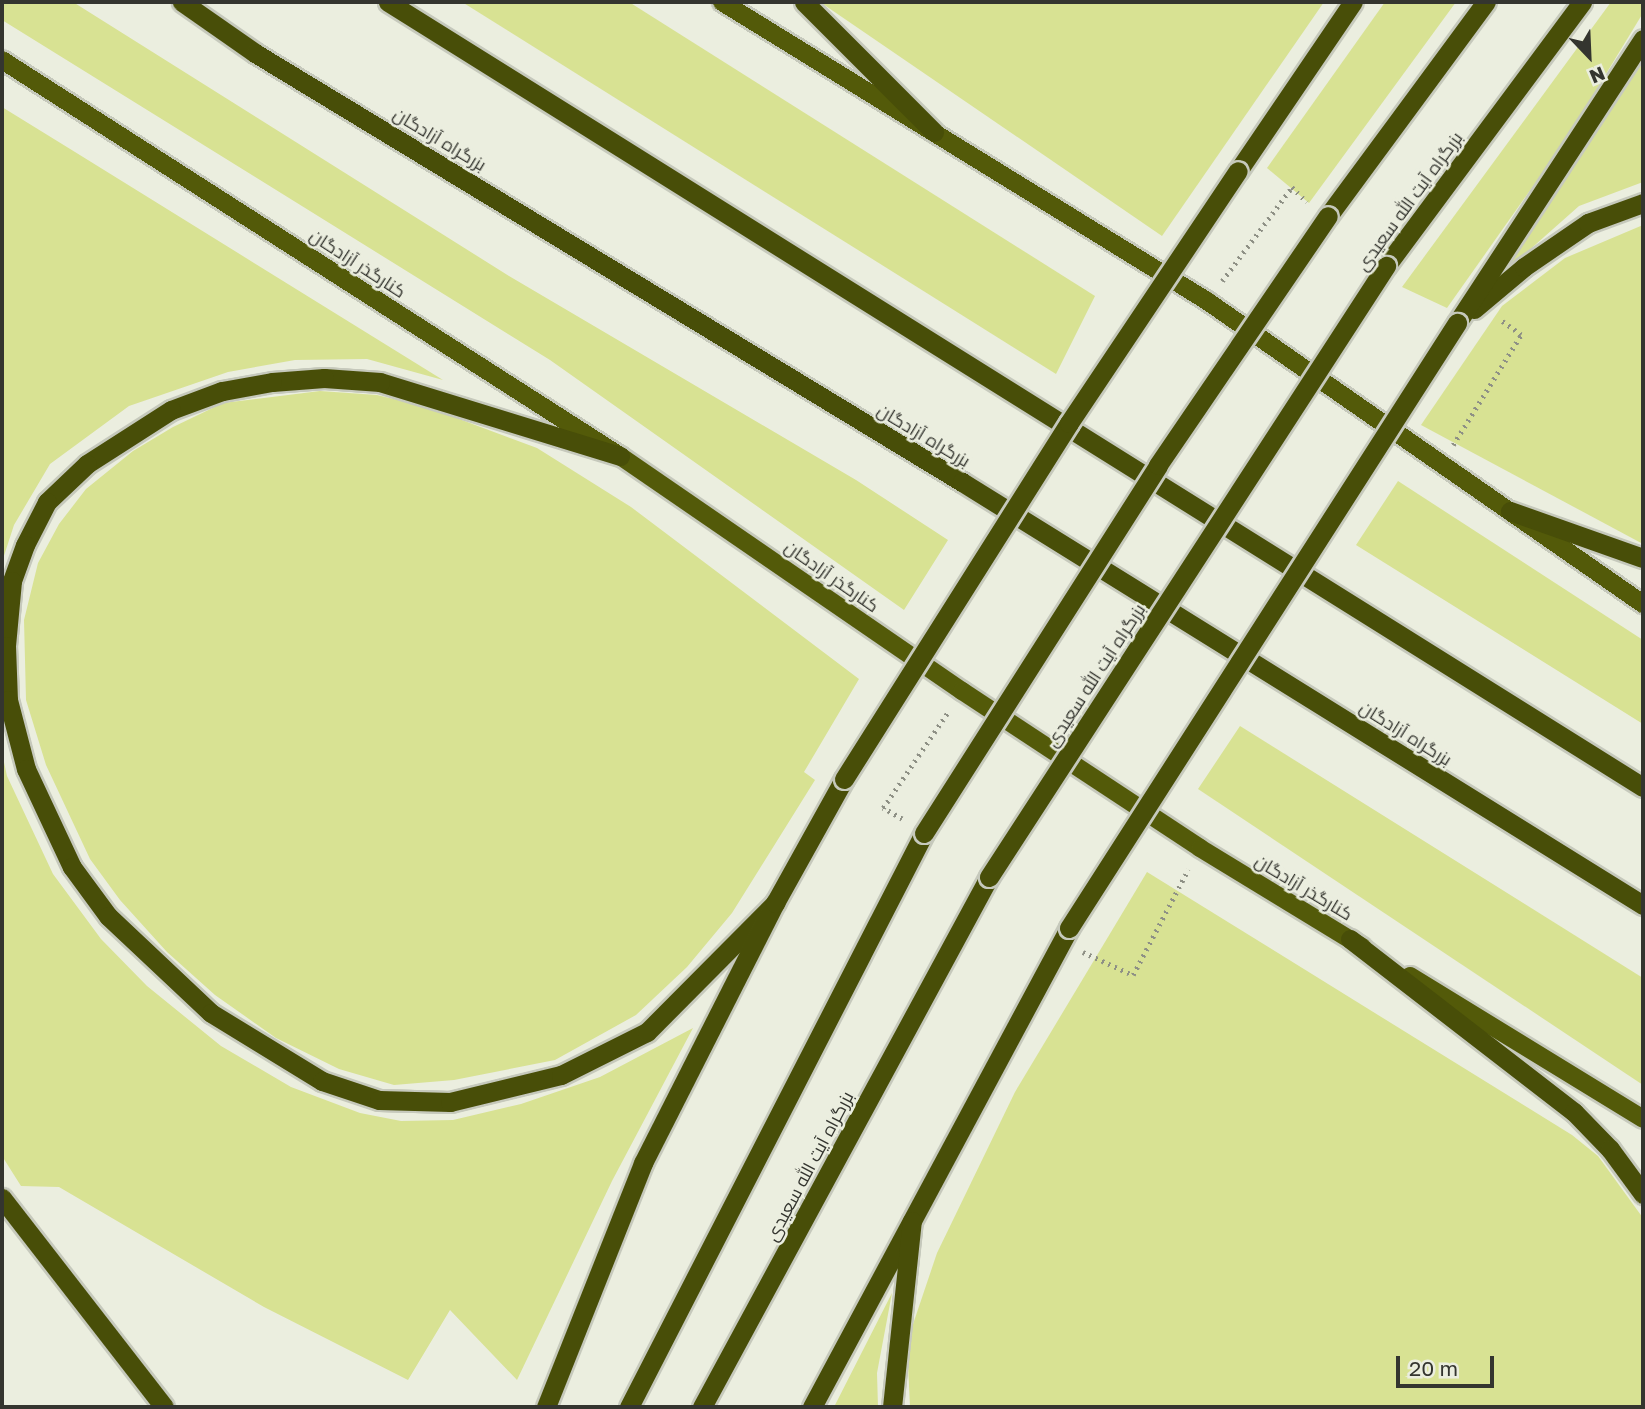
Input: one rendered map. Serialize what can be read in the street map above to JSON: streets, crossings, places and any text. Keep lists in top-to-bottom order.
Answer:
{
  "streets": {
    "highway": ["بزرگراه آزادگان", "بزرگراه آیت الله سعیدی"],
    "main road": ["کنارگذر آزادگان"]
  },
  "scale_bar": "20 m",
  "north": "bottom right"
}
